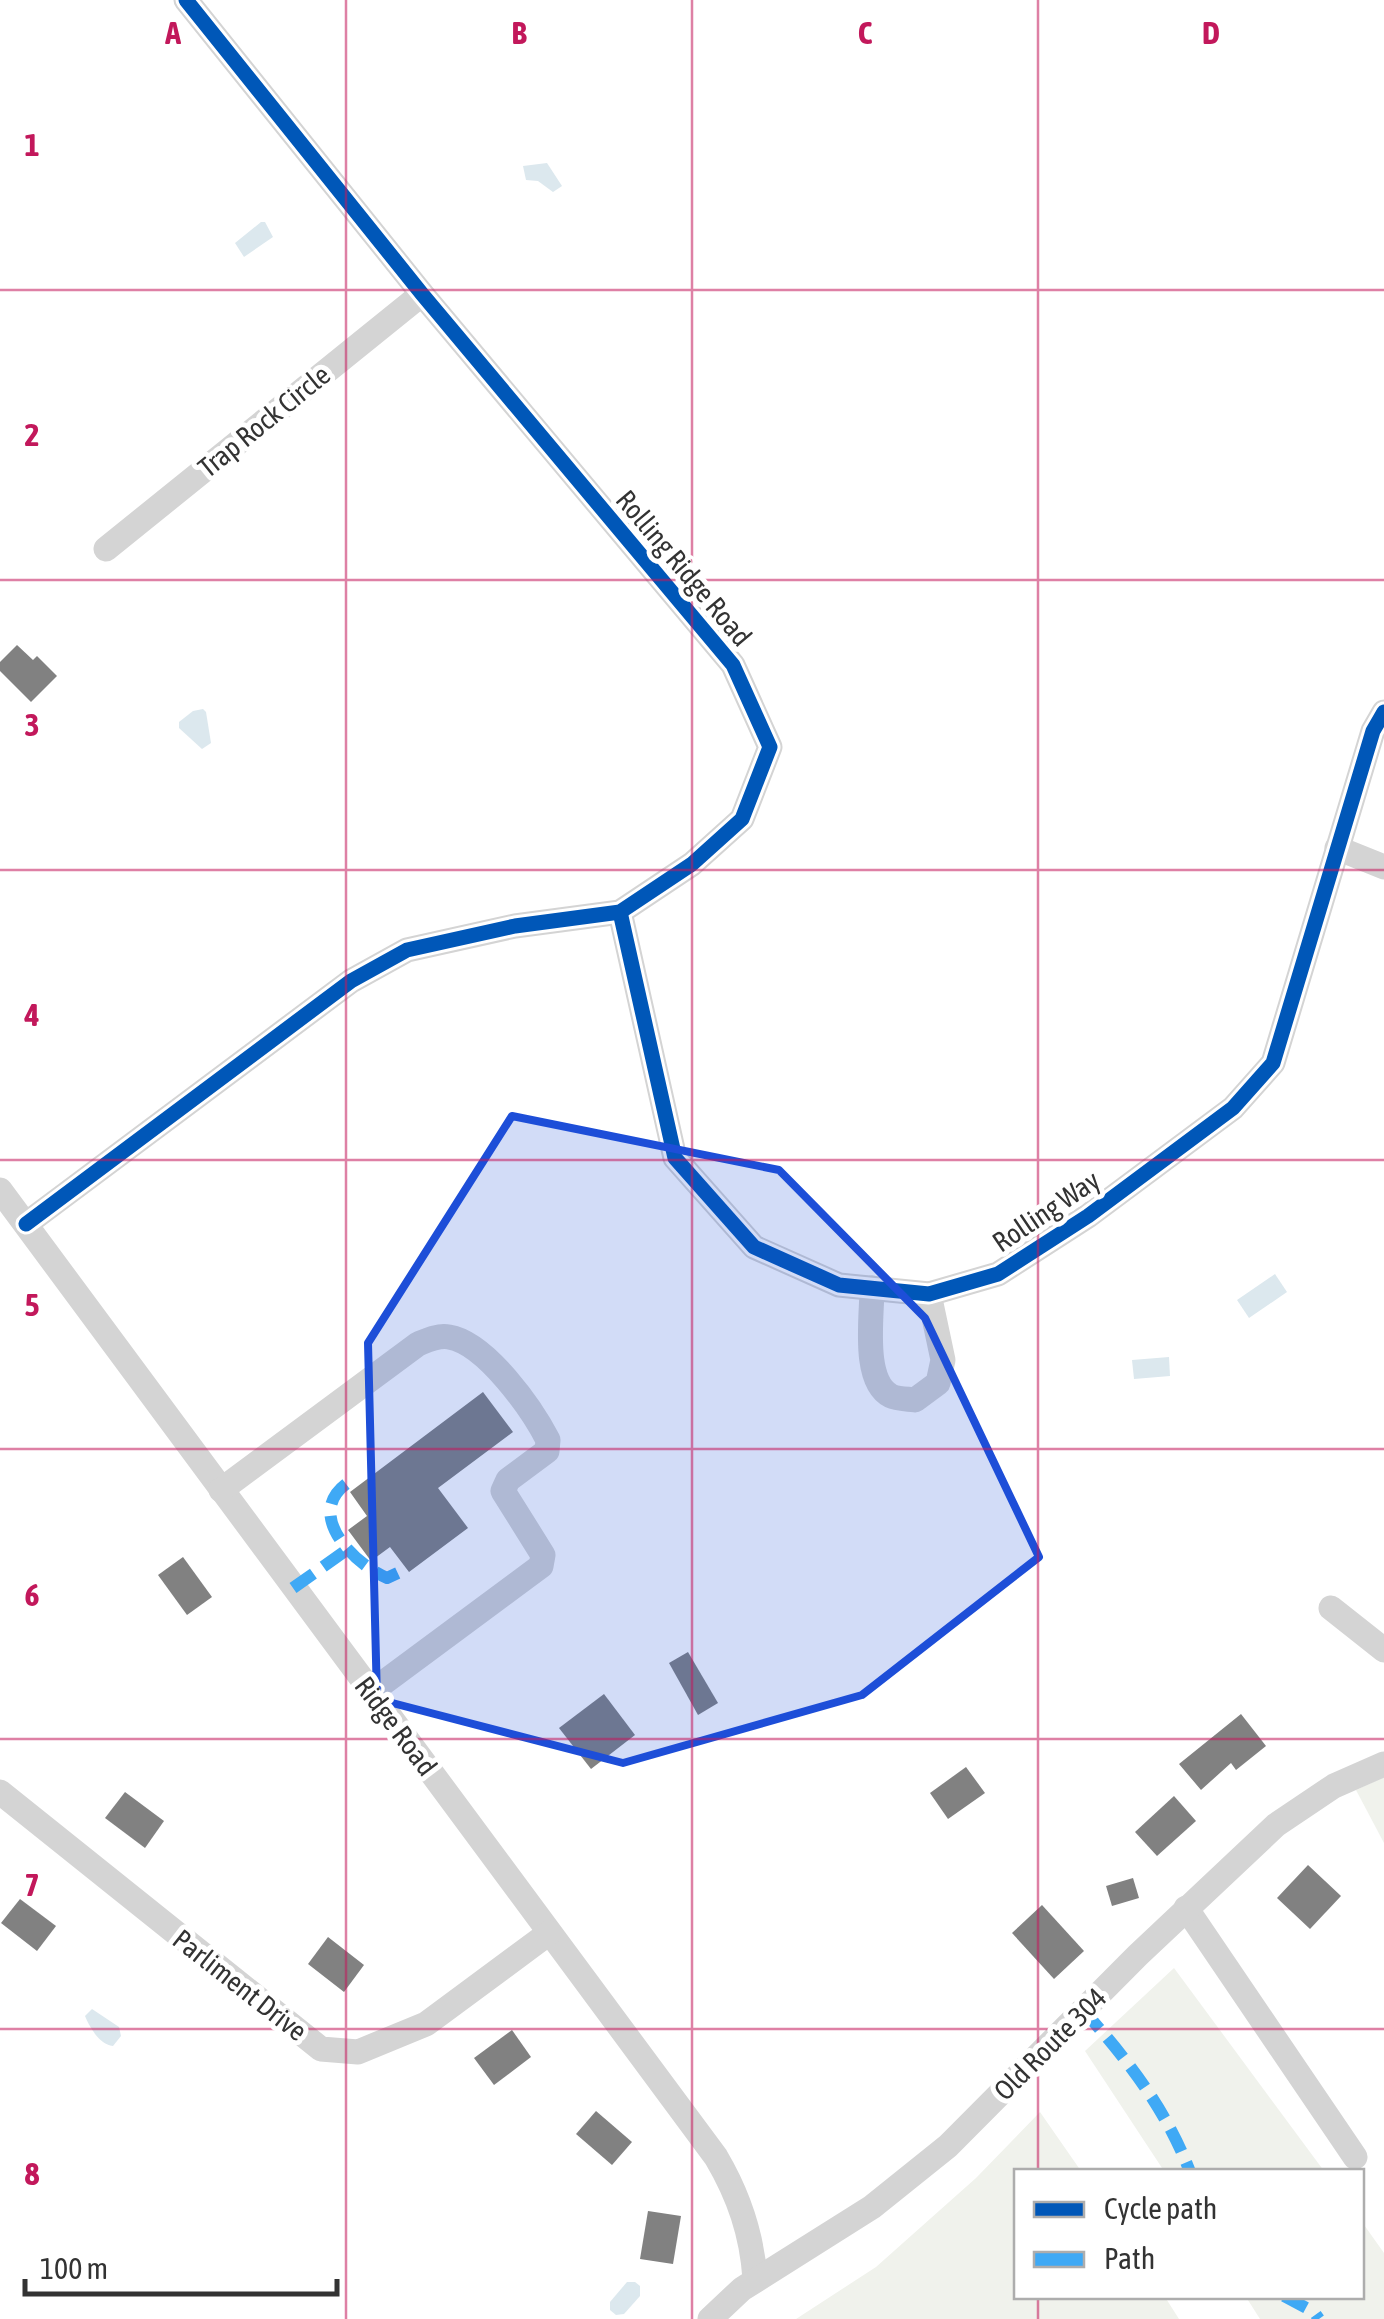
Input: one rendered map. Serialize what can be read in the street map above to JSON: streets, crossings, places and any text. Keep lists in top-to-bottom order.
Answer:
{
  "streets": {
    "street": [
      "Trap Rock Circle",
      "Rolling Ridge Road",
      "Rolling Way",
      "Ridge Road",
      "Parliment Drive",
      "Old Route 304"
    ]
  },
  "crossings": [
    ["Trap Rock Circle", "Rolling Ridge Road"],
    ["Rolling Ridge Road", "Rolling Way"],
    ["Rolling Ridge Road", "Ridge Road"],
    ["Ridge Road", "Parliment Drive"],
    ["Ridge Road", "Old Route 304"]
  ],
  "legend": ["Cycle path", "Path"],
  "scale_bar": "100 m",
  "grid": {
    "columns": [
      "A",
      "B",
      "C",
      "D"
    ],
    "rows": [
      "1",
      "2",
      "3",
      "4",
      "5",
      "6",
      "7",
      "8"
    ]
  }
}
